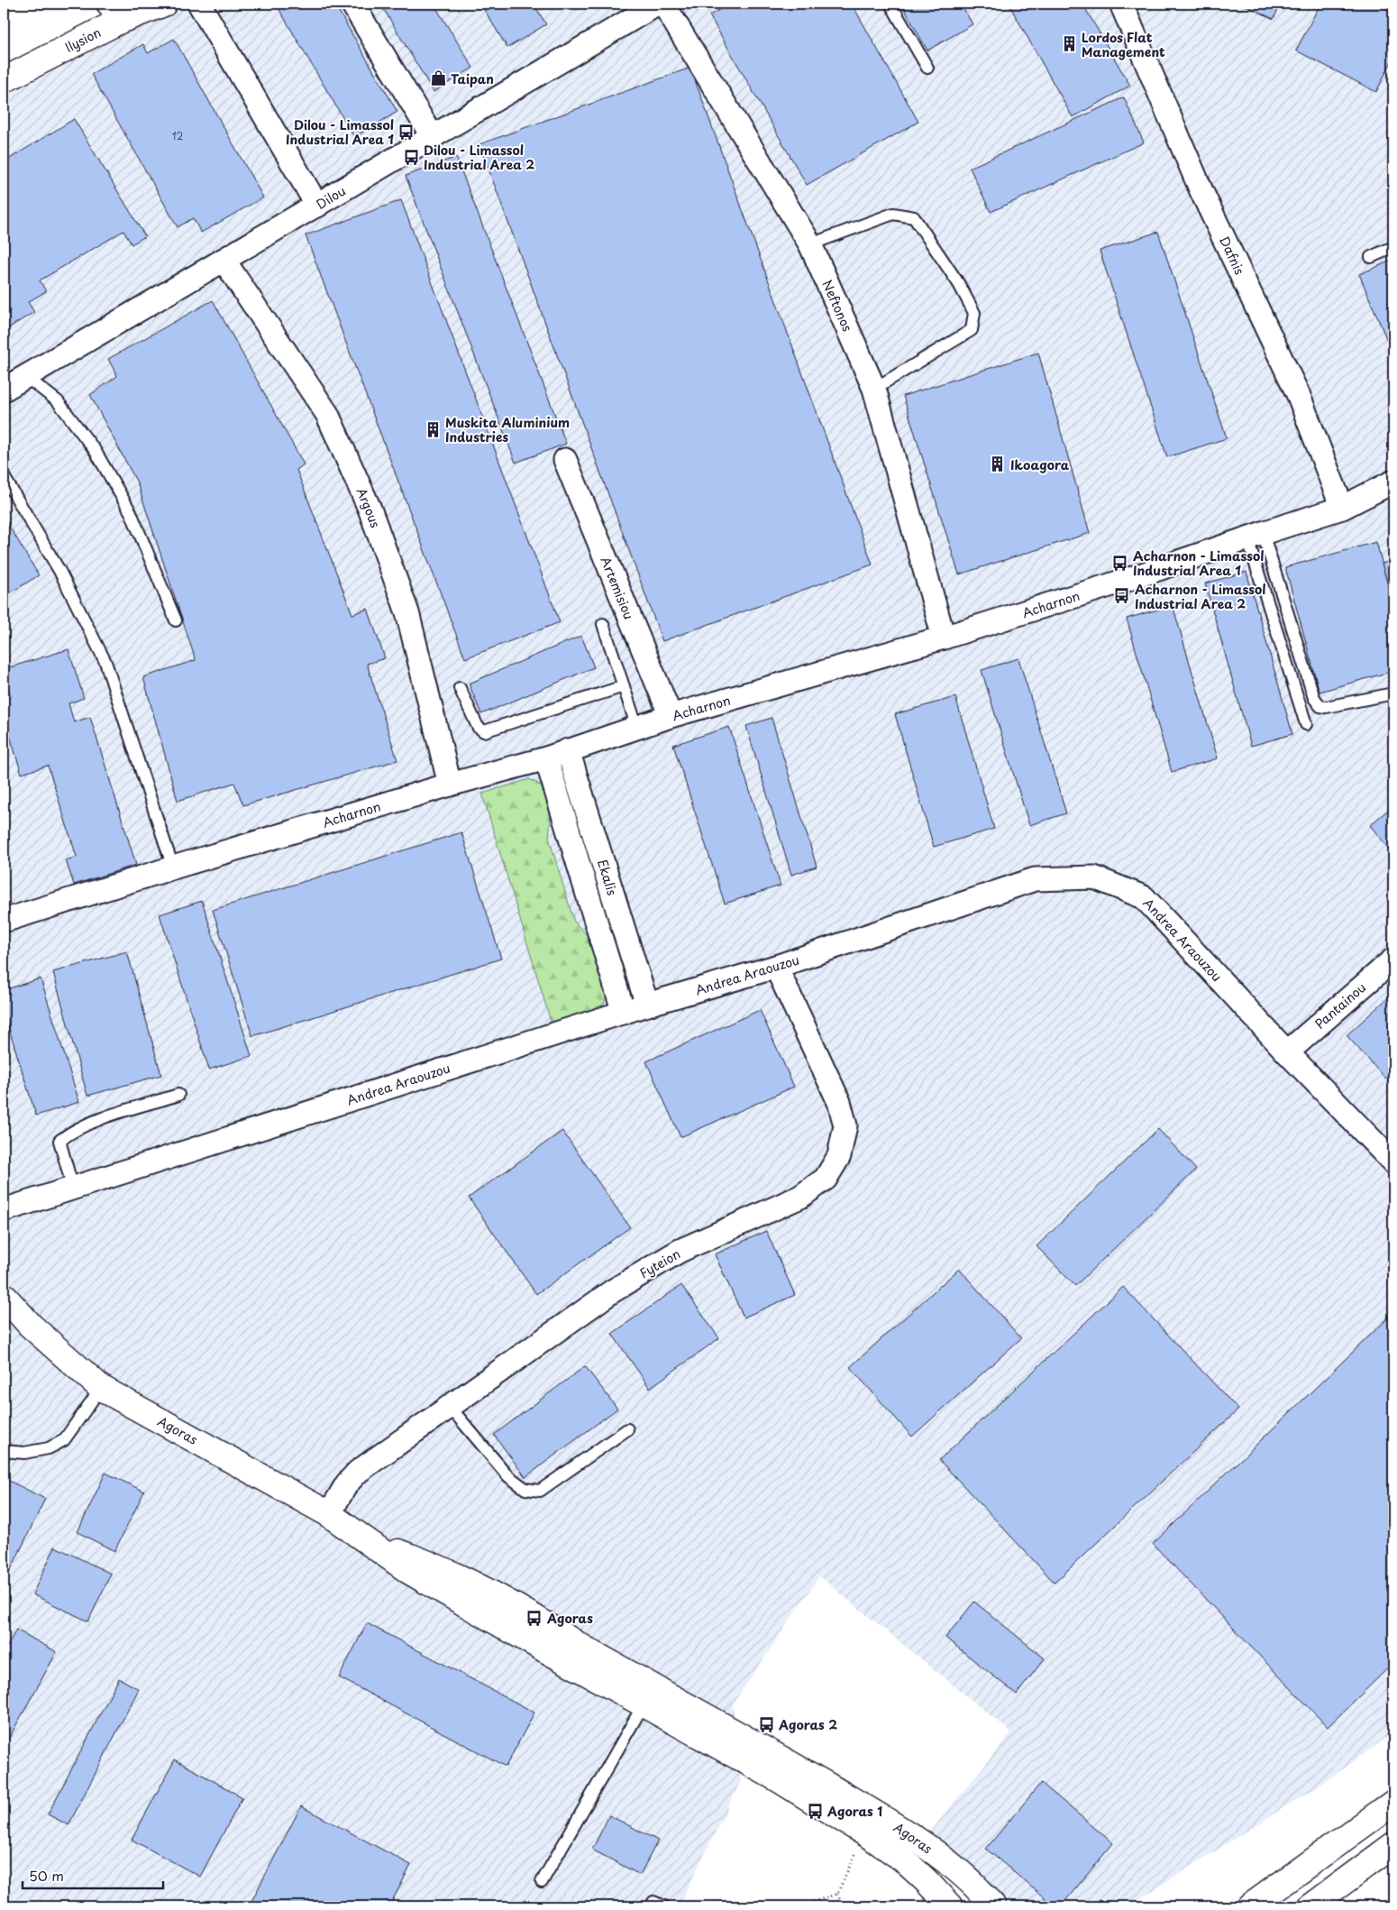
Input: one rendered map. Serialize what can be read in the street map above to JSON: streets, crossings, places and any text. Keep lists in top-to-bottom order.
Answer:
{
  "streets": {
    "main road": ["Ilysion", "Agoras"],
    "street": [
      "Dilou",
      "Dafnis",
      "Neftonos",
      "Argous",
      "Artemisiou",
      "Acharnon",
      "Ekalis",
      "Andrea Araouzou",
      "Pantainou",
      "Fyteion"
    ]
  },
  "crossings": [
    ["Dilou", "Argous"],
    ["Dafnis", "Acharnon"],
    ["Neftonos", "Acharnon"],
    ["Argous", "Acharnon"],
    ["Artemisiou", "Acharnon"],
    ["Acharnon", "Ekalis"],
    ["Ekalis", "Andrea Araouzou"],
    ["Andrea Araouzou", "Pantainou"],
    ["Andrea Araouzou", "Fyteion"],
    ["Fyteion", "Agoras"]
  ],
  "places": {
    "building": ["Lordos Flat Management", "Muskita Aluminium Industries", "Ikoagora"],
    "shop": ["Taipan"],
    "bus stop": [
      "Dilou - Limassol Industrial Area 1",
      "Dilou - Limassol Industrial Area 2",
      "Acharnon - Limassol Industrial Area 1",
      "Acharnon - Limassol Industrial Area 2",
      "Agoras",
      "Agoras 2",
      "Agoras 1"
    ]
  },
  "house_numbers": ["12"],
  "scale_bar": "50 m"
}
